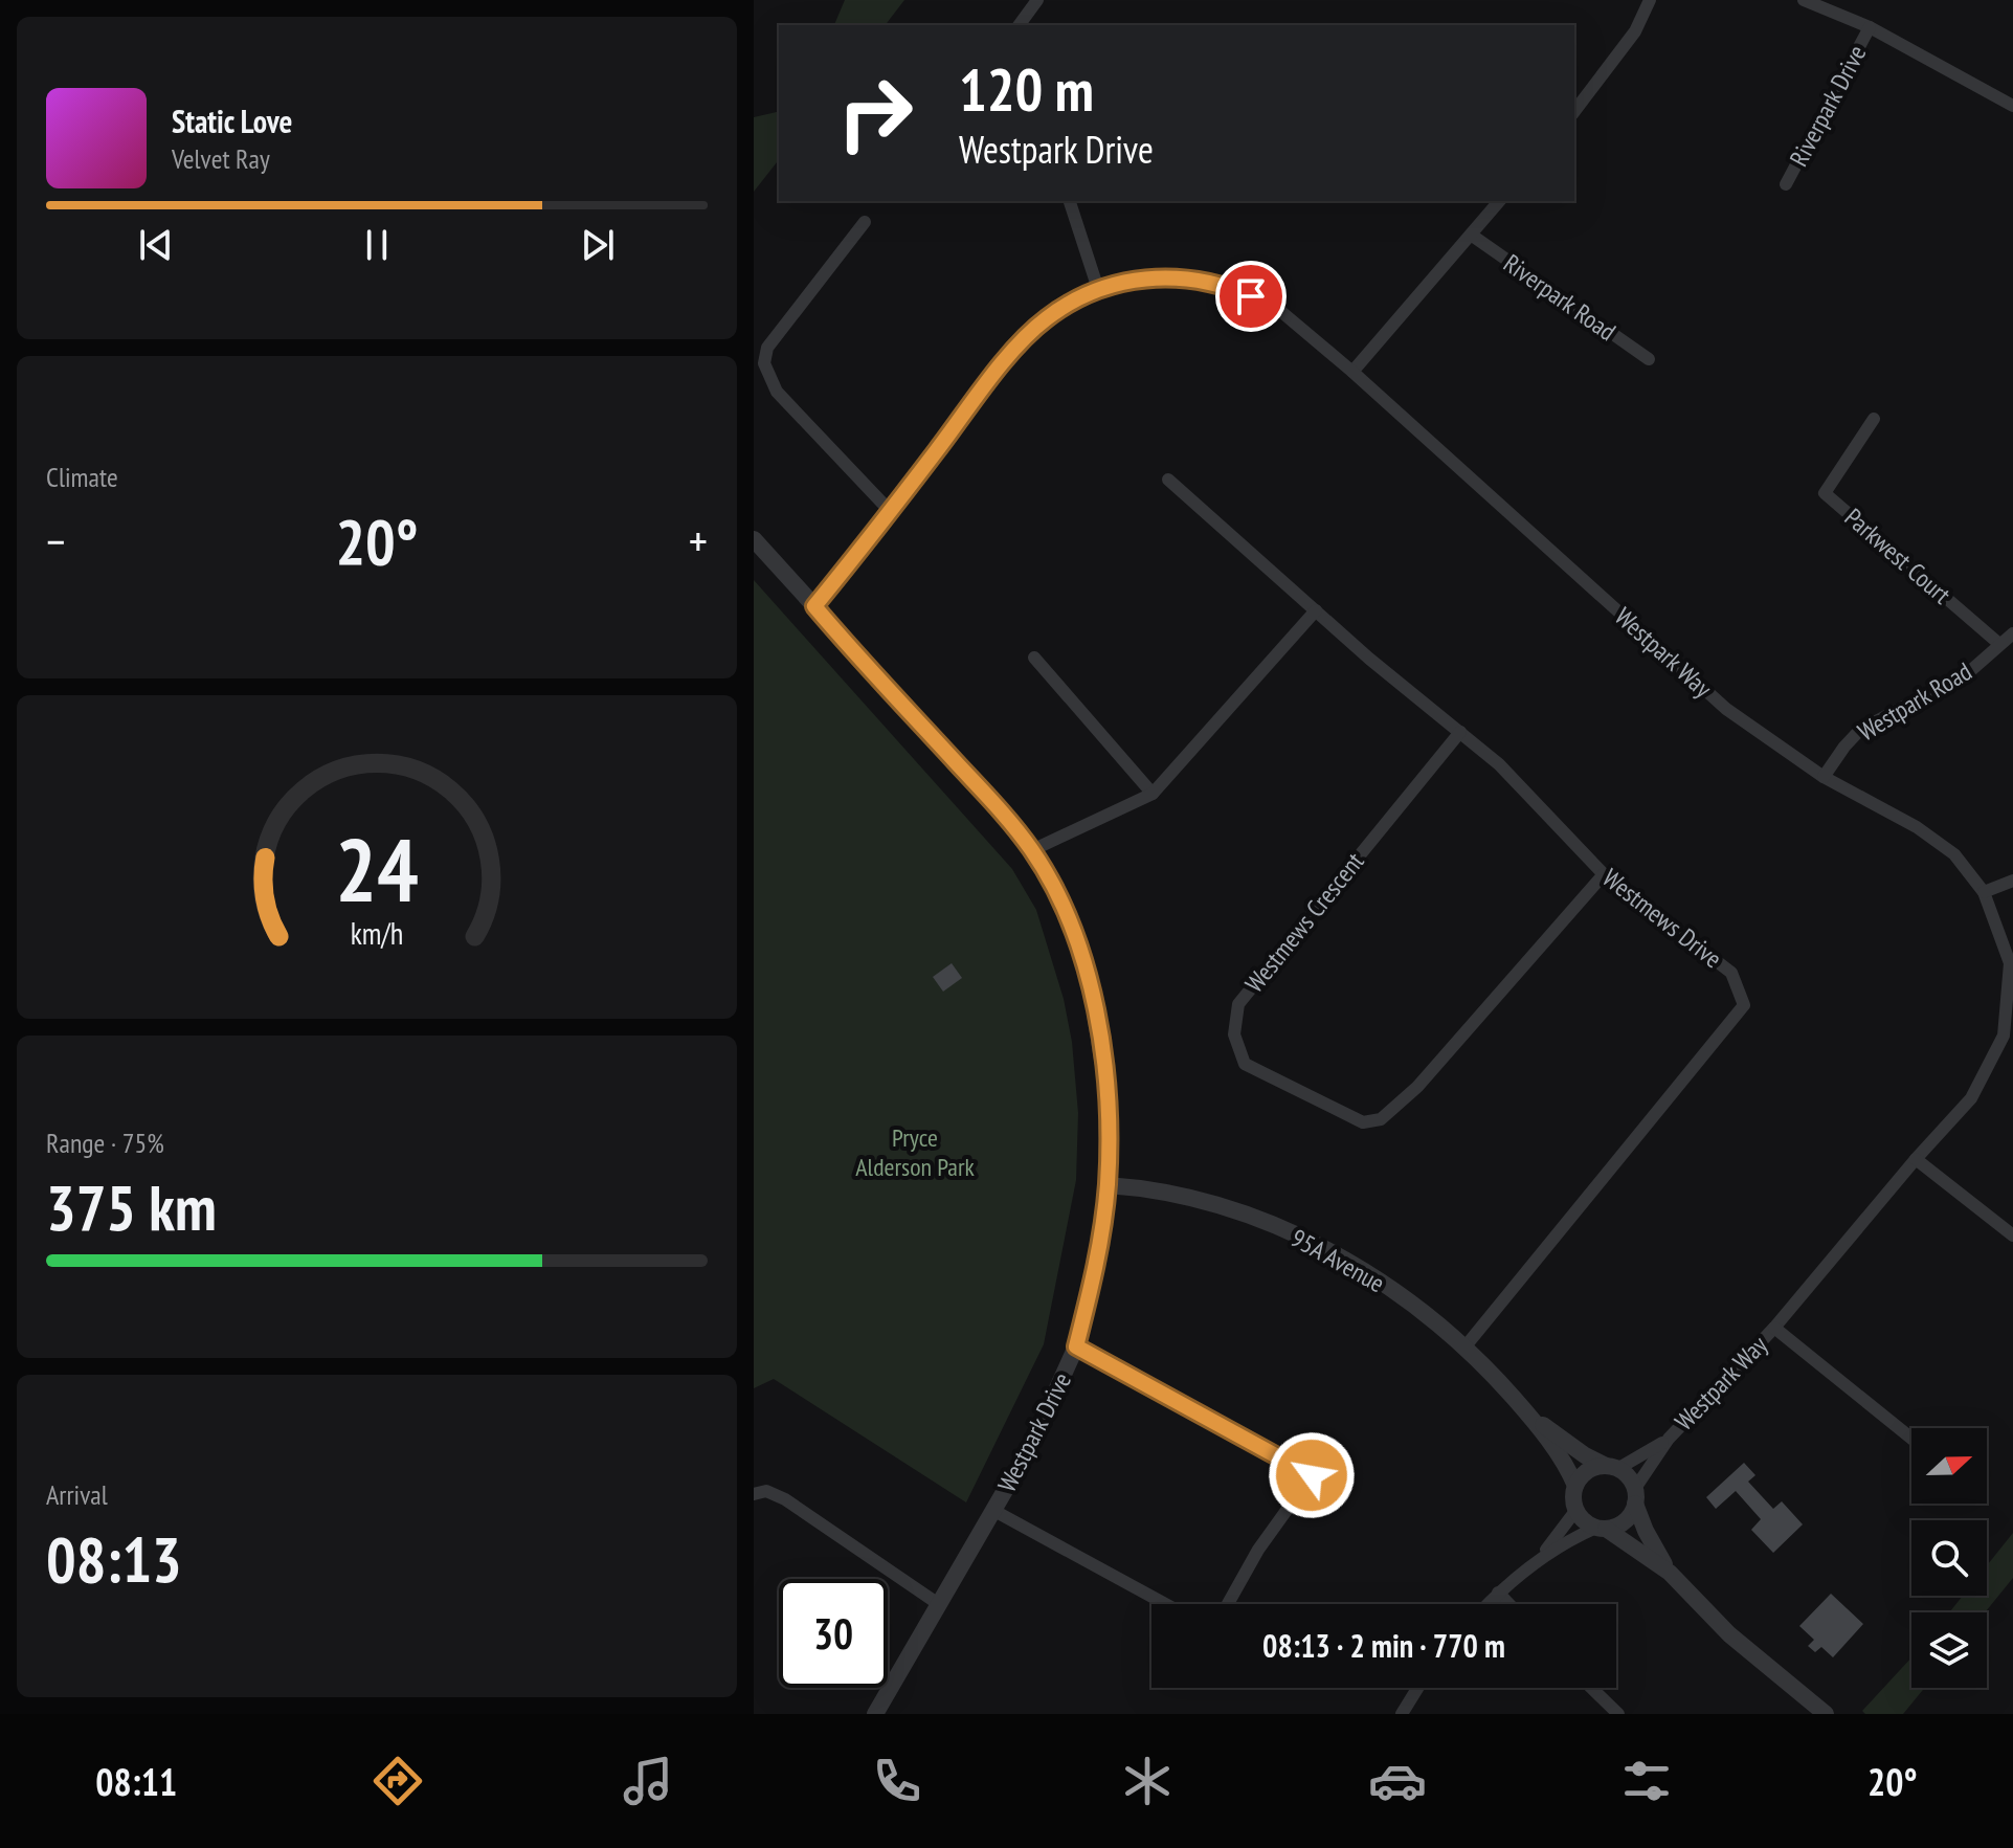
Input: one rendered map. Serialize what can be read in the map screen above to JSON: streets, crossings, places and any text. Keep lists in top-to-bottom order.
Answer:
{
  "streets": {
    "street": [
      "Riverpark Drive",
      "Riverpark Road",
      "Parkwest Court",
      "Westpark Way",
      "Westpark Road",
      "Westmews Drive",
      "Westmews Crescent",
      "95A Avenue",
      "Westpark Drive"
    ]
  },
  "crossings": [
    ["Parkwest Court", "Westpark Road"],
    ["Westpark Way", "Westpark Road"],
    ["Westpark Way", "95A Avenue"],
    ["Westpark Way", "Westpark Drive"],
    ["Westmews Drive", "Westmews Crescent"],
    ["Westmews Drive", "95A Avenue"],
    ["95A Avenue", "Westpark Drive"]
  ],
  "parks": ["Pryce Alderson Park"],
  "north": "right",
  "page": {
    "turn": ["120 m", "Westpark Drive"],
    "song": ["Static Love", "Velvet Ray"],
    "tile": [
      "Climate",
      ["Range · 75%", "375 km"],
      ["Arrival", "08:13"]
    ],
    "heat": ["−", "20°", "+"],
    "limit": "30",
    "trip": "08:13 · 2 min · 770 m",
    "tabs": ["08:11", "20°"],
    "gauge": ["24", "km/h"]
  }
}
